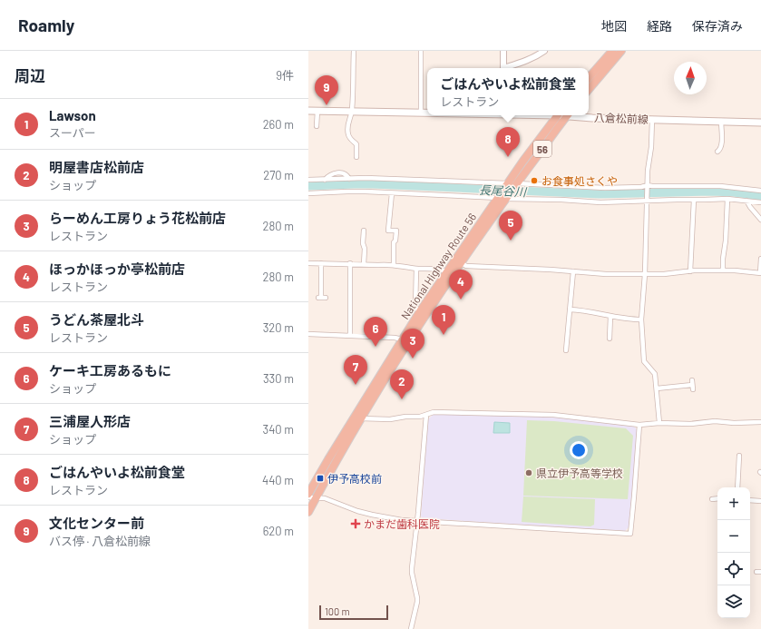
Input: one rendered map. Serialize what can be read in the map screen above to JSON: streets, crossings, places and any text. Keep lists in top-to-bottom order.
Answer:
{
  "streets": {
    "highway": ["56", "National Highway Route 56"],
    "main road": ["八倉松前線"]
  },
  "water": ["長尾谷川"],
  "places": {
    "other": ["お食事処さくや", "県立伊予高等学校"],
    "transit": ["伊予高校前"],
    "health": ["かまだ歯科医院"]
  },
  "scale_bar": "100 m",
  "north": "top",
  "page": {
    "header": "Roamly",
    "nav": ["地図", "経路", "保存済み"],
    "heading": ["周辺", "9件"],
    "popup": ["ごはんやいよ松前食堂", "レストラン"],
    "pins": [
      "9",
      "8",
      "5",
      "4",
      "1",
      "6",
      "3",
      "7",
      "2"
    ],
    "list": [
      {
        "mark": "1",
        "name": "Lawson",
        "note": "スーパー",
        "value": "260 m"
      },
      {
        "mark": "2",
        "name": "明屋書店松前店",
        "note": "ショップ",
        "value": "270 m"
      },
      {
        "mark": "3",
        "name": "らーめん工房りょう花松前店",
        "note": "レストラン",
        "value": "280 m"
      },
      {
        "mark": "4",
        "name": "ほっかほっか亭松前店",
        "note": "レストラン",
        "value": "280 m"
      },
      {
        "mark": "5",
        "name": "うどん茶屋北斗",
        "note": "レストラン",
        "value": "320 m"
      },
      {
        "mark": "6",
        "name": "ケーキ工房あるもに",
        "note": "ショップ",
        "value": "330 m"
      },
      {
        "mark": "7",
        "name": "三浦屋人形店",
        "note": "ショップ",
        "value": "340 m"
      },
      {
        "mark": "8",
        "name": "ごはんやいよ松前食堂",
        "note": "レストラン",
        "value": "440 m"
      },
      {
        "mark": "9",
        "name": "文化センター前",
        "note": "バス停 · 八倉松前線",
        "value": "620 m"
      }
    ],
    "map_buttons": ["+", "−"],
    "scale": "100 m"
  }
}
